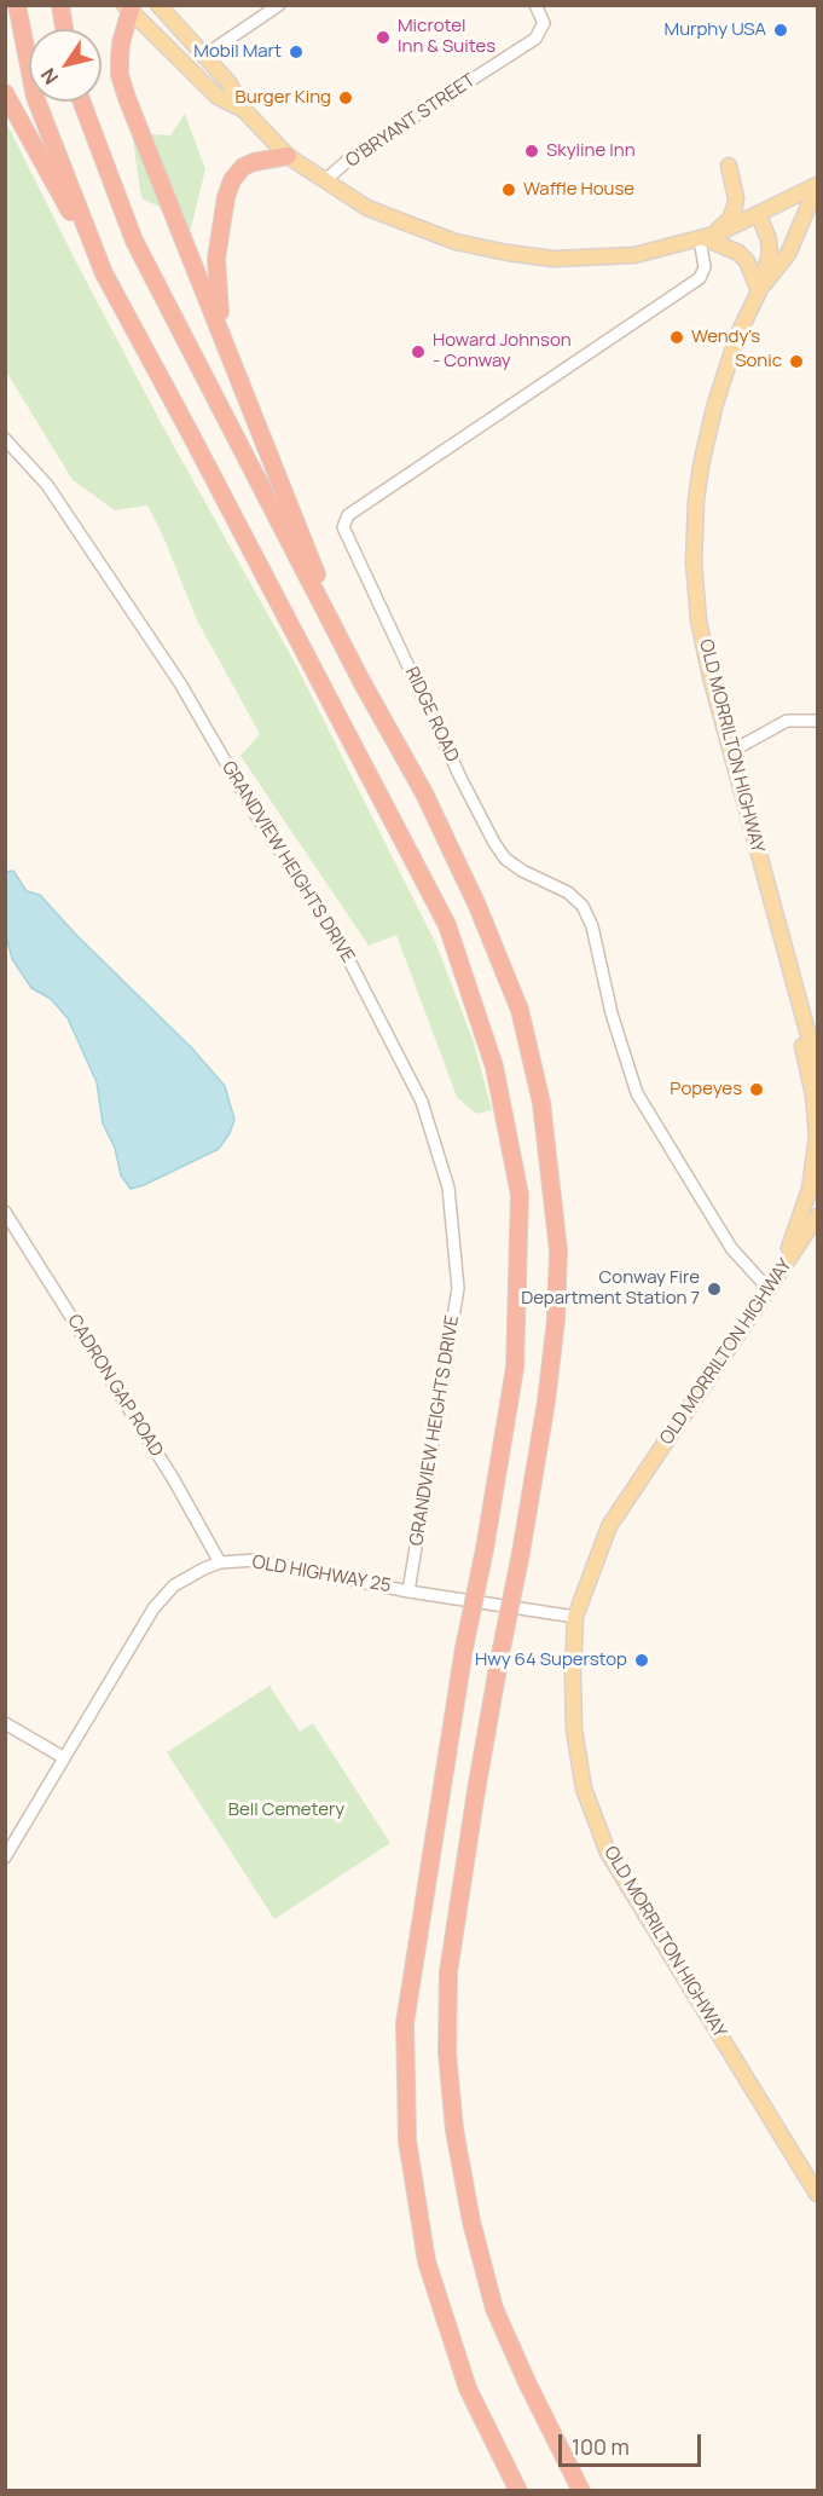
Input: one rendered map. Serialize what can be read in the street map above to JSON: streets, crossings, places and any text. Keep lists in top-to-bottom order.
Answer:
{
  "streets": {
    "main road": ["OLD MORRILTON HIGHWAY"],
    "street": [
      "O'BRYANT STREET",
      "RIDGE ROAD",
      "GRANDVIEW HEIGHTS DRIVE",
      "CADRON GAP ROAD",
      "OLD HIGHWAY 25"
    ]
  },
  "crossings": [
    ["RIDGE ROAD", "OLD MORRILTON HIGHWAY"],
    ["OLD MORRILTON HIGHWAY", "OLD HIGHWAY 25"],
    ["GRANDVIEW HEIGHTS DRIVE", "OLD HIGHWAY 25"],
    ["CADRON GAP ROAD", "OLD HIGHWAY 25"]
  ],
  "parks": ["Bell Cemetery"],
  "places": [
    "Murphy USA",
    "Microtel Inn & Suites",
    "Mobil Mart",
    "Burger King",
    "Skyline Inn",
    "Waffle House",
    "Wendy's",
    "Howard Johnson - Conway",
    "Sonic",
    "Popeyes",
    "Conway Fire Department Station 7",
    "Hwy 64 Superstop"
  ],
  "scale_bar": "100 m",
  "north": "bottom left"
}
